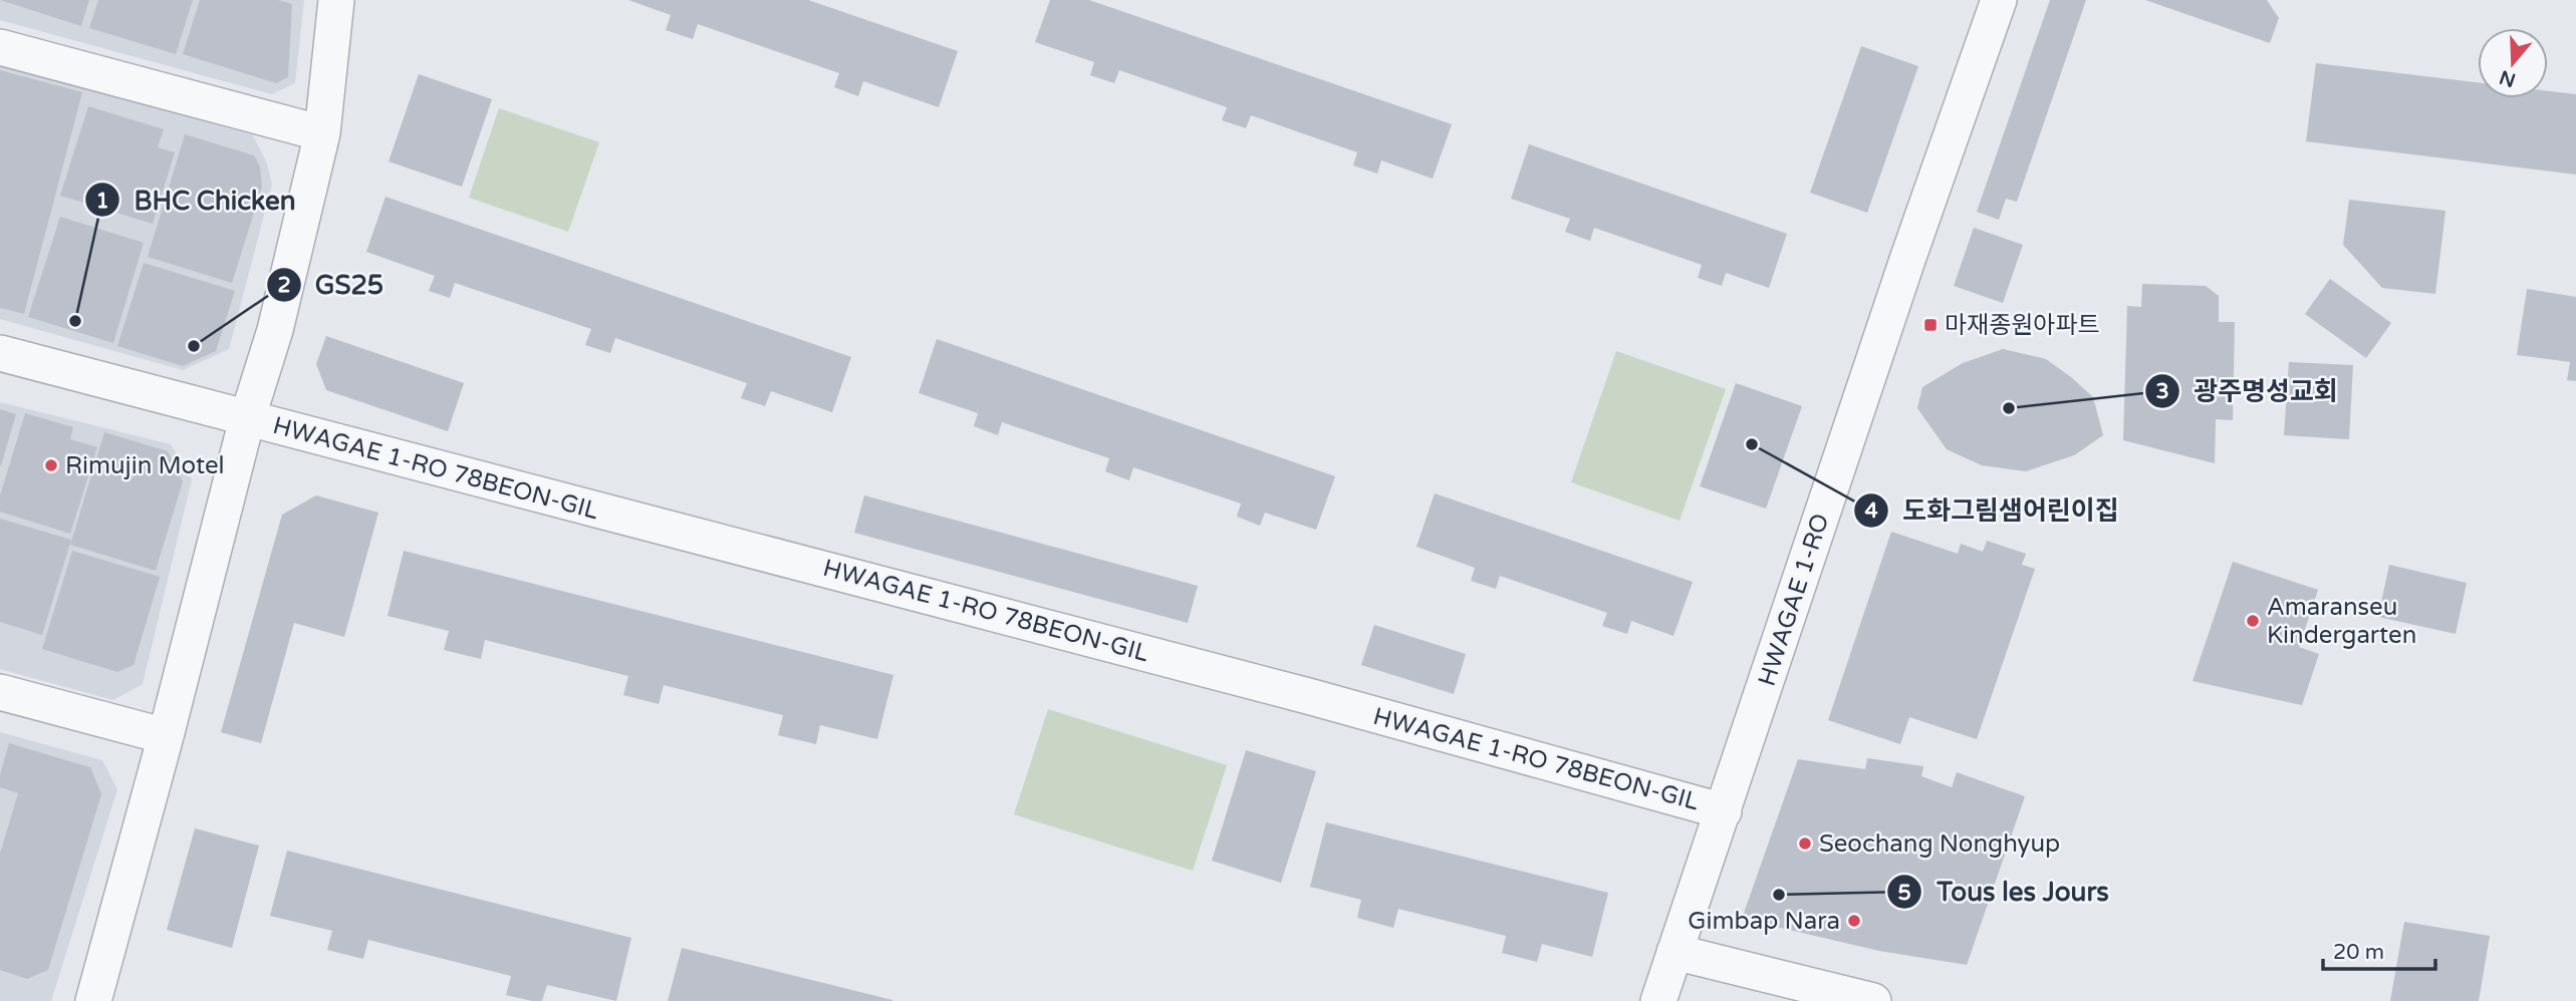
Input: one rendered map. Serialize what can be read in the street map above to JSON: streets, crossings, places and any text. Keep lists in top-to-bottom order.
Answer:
{
  "streets": {
    "street": ["HWAGAE 1-RO 78BEON-GIL", "HWAGAE 1-RO"]
  },
  "crossings": [
    ["HWAGAE 1-RO 78BEON-GIL", "HWAGAE 1-RO"]
  ],
  "places": {
    "other": [
      "BHC Chicken",
      "GS25",
      "광주명성교회",
      "도화그림샘어린이집",
      "Rimujin Motel",
      "Amaranseu Kindergarten",
      "Seochang Nonghyup",
      "Tous les Jours",
      "Gimbap Nara"
    ],
    "transit": ["마재종원아파트"]
  },
  "scale_bar": "20 m",
  "north": "bottom"
}
